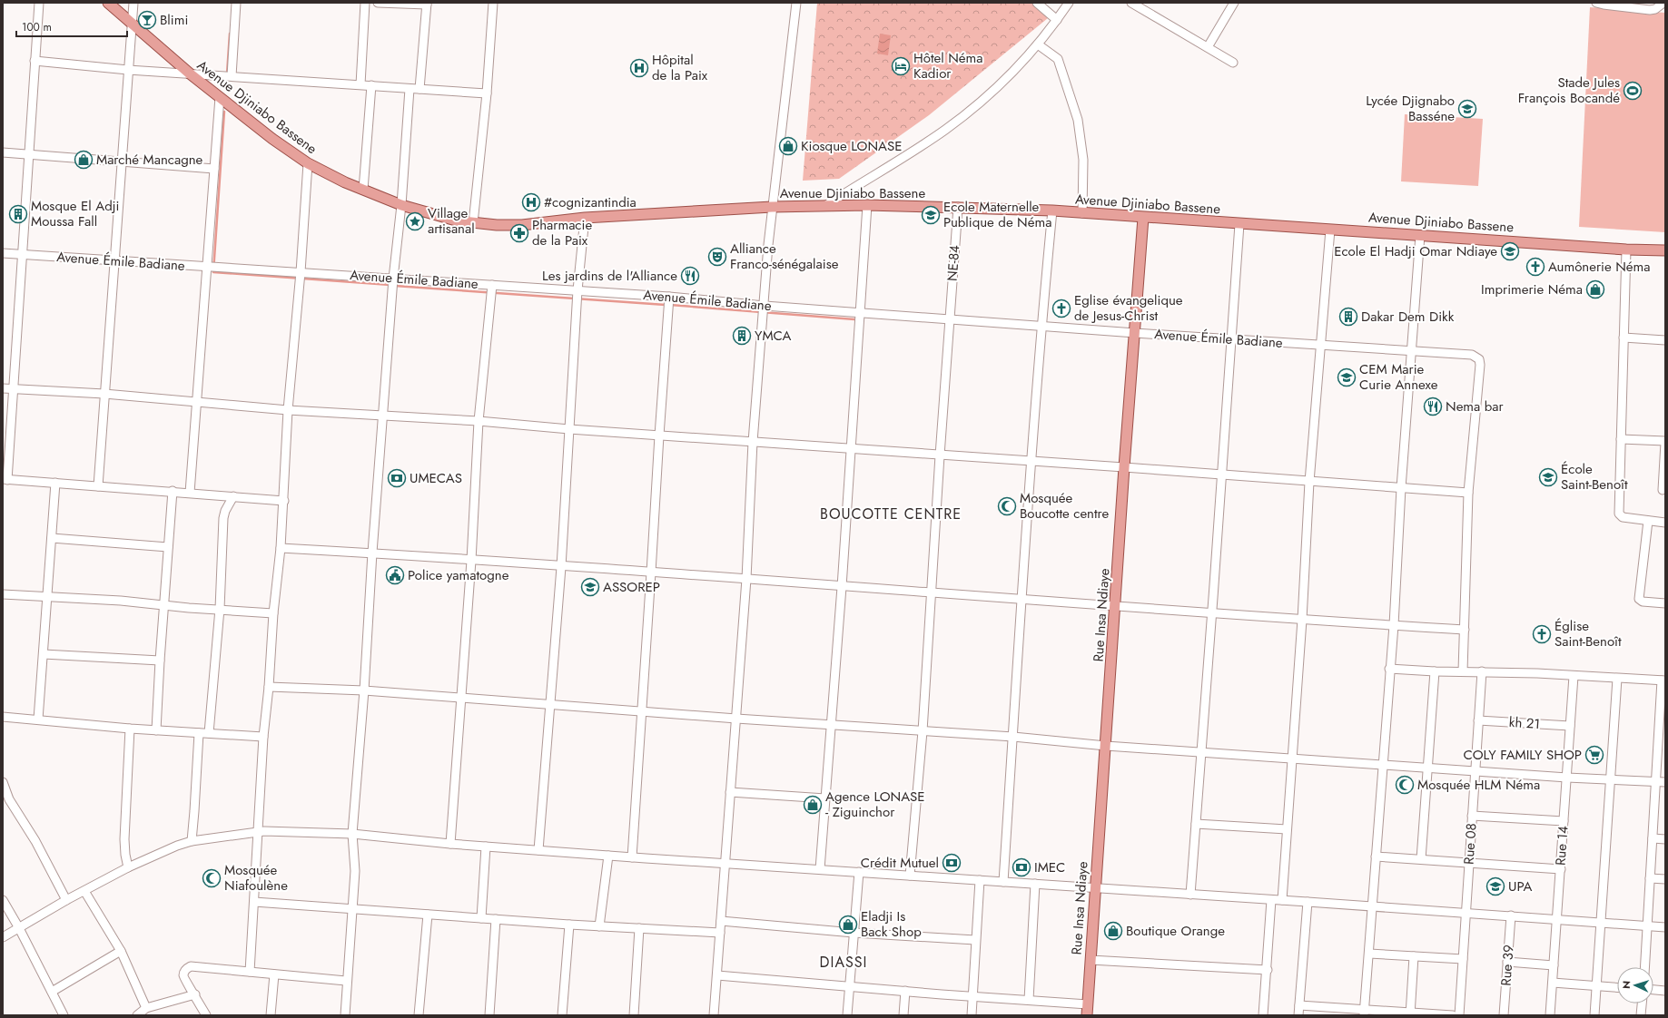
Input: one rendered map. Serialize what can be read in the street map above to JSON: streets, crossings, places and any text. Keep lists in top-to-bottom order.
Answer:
{
  "streets": {
    "main road": ["Avenue Djiniabo Bassene", "Rue Insa Ndiaye"],
    "street": [
      "Avenue Émile Badiane",
      "NE-84",
      "kh 21",
      "Rue 08",
      "Rue 14",
      "Rue 39"
    ]
  },
  "crossings": [
    ["Avenue Djiniabo Bassene", "NE-84"],
    ["Avenue Djiniabo Bassene", "Rue Insa Ndiaye"],
    ["Avenue Émile Badiane", "NE-84"],
    ["Avenue Émile Badiane", "Rue Insa Ndiaye"],
    ["kh 21", "Rue 08"],
    ["kh 21", "Rue 14"]
  ],
  "districts": ["BOUCOTTE CENTRE", "DIASSI"],
  "places": {
    "bar": ["Blimi"],
    "hotel": ["Hôtel Néma Kadior"],
    "hospital": ["Hôpital de la Paix", "#cognizantindia"],
    "sports": ["Stade Jules François Bocandé"],
    "school or university": [
      "Lycée Djignabo Basséne",
      "Ecole Maternelle Publique de Néma",
      "Ecole El Hadji Omar Ndiaye",
      "CEM Marie Curie Annexe",
      "École Saint-Benoît",
      "ASSOREP",
      "UPA"
    ],
    "shop": [
      "Kiosque LONASE",
      "Marché Mancagne",
      "Imprimerie Néma",
      "Agence LONASE - Ziguinchor",
      "Eladji Is Back Shop",
      "Boutique Orange"
    ],
    "building": ["Mosque El Adji Moussa Fall", "Dakar Dem Dikk", "YMCA"],
    "place": ["Village artisanal"],
    "pharmacy": ["Pharmacie de la Paix"],
    "theatre": ["Alliance Franco-sénégalaise"],
    "church": ["Aumônerie Néma", "Eglise évangelique de Jesus-Christ", "Église Saint-Benoît"],
    "restaurant": ["Les jardins de l'Alliance", "Nema bar"],
    "bank": ["UMECAS", "Crédit Mutuel", "IMEC"],
    "mosque": ["Mosquée Boucotte centre", "Mosquée HLM Néma", "Mosquée Niafoulène"],
    "public building": ["Police yamatogne"],
    "supermarket": ["COLY FAMILY SHOP"]
  },
  "scale_bar": "100 m",
  "north": "left"
}
